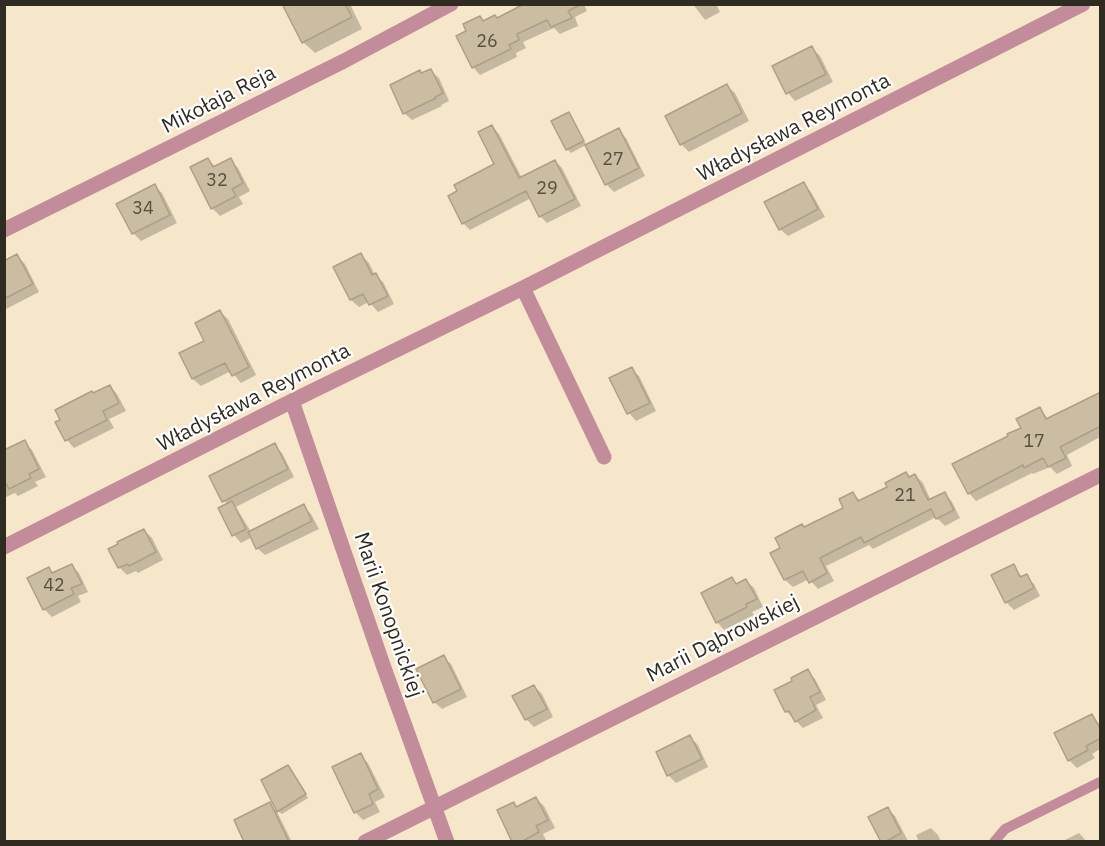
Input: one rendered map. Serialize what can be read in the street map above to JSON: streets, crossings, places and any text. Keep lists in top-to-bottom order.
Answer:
{
  "streets": {
    "street": [
      "Mikołaja Reja",
      "Władysława Reymonta",
      "Marii Konopnickiej",
      "Marii Dąbrowskiej"
    ]
  },
  "crossings": [
    ["Władysława Reymonta", "Marii Konopnickiej"],
    ["Marii Konopnickiej", "Marii Dąbrowskiej"]
  ],
  "house_numbers": [
    "26",
    "27",
    "32",
    "29",
    "34",
    "17",
    "21",
    "42"
  ]
}
